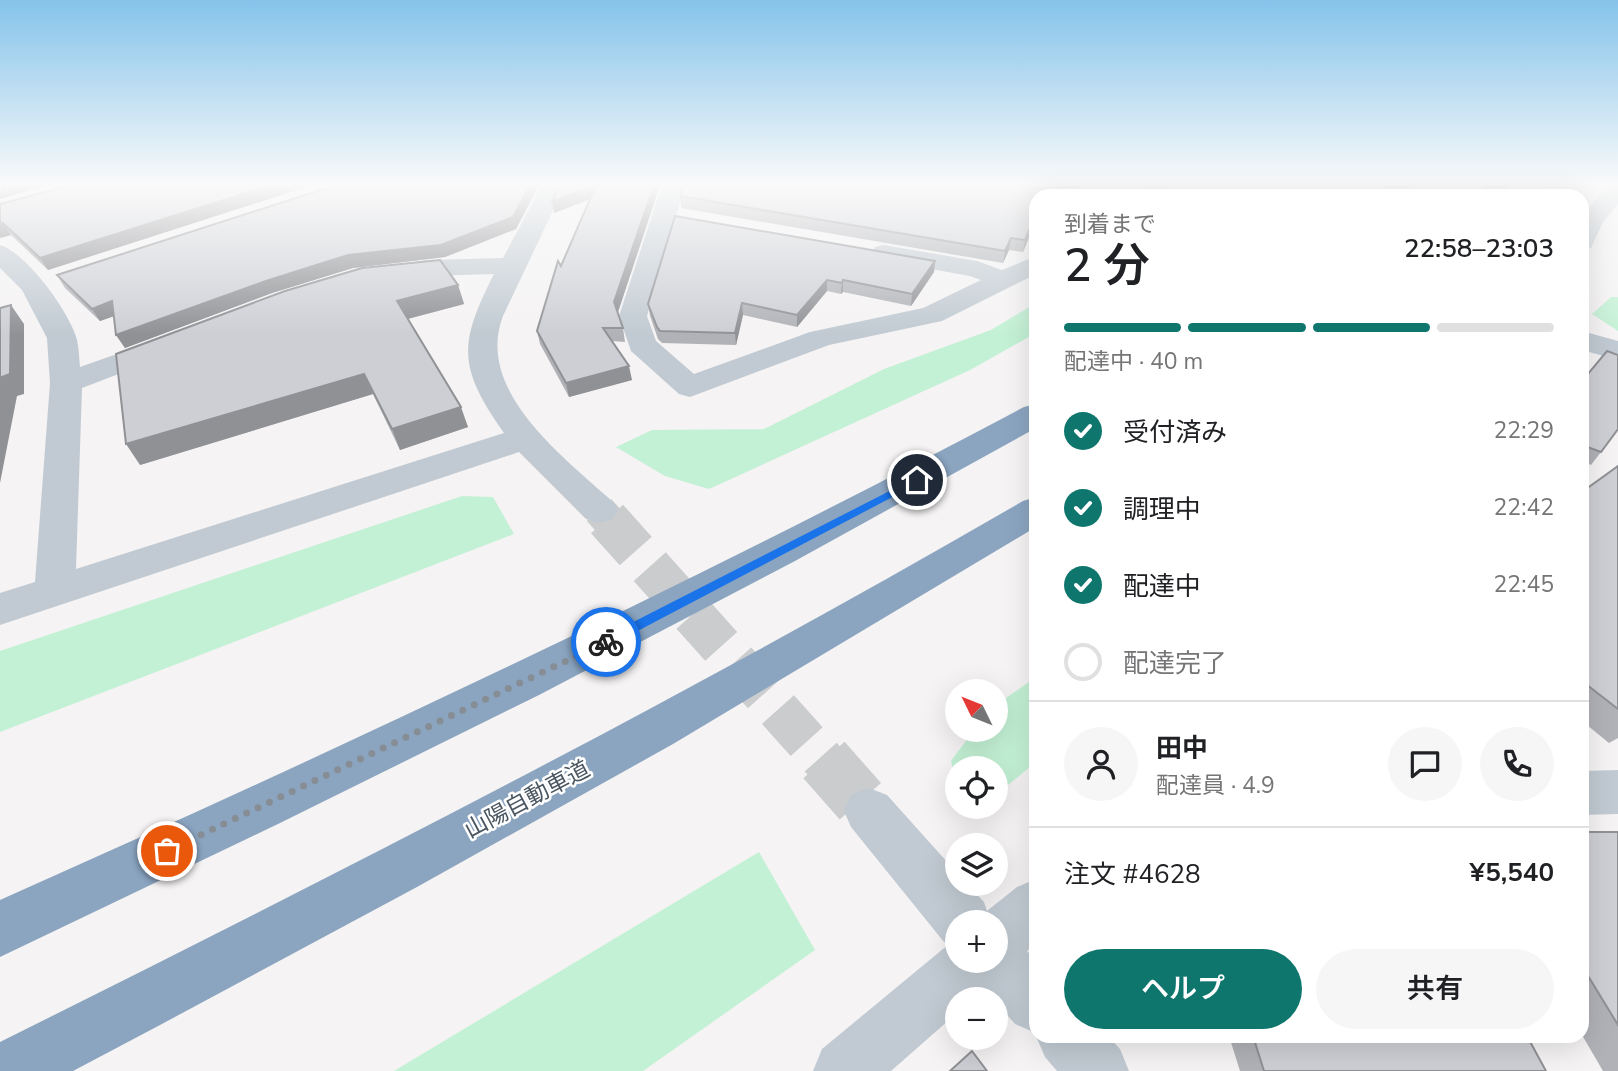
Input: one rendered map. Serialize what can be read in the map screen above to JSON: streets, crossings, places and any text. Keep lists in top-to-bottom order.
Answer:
{
  "streets": {
    "highway": ["山陽自動車道"]
  },
  "north": "top left",
  "page": {
    "heading": ["2 分", "到着まで", "22:58–23:03"],
    "panel": [
      "田中",
      "配達員 · 4.9",
      "注文 #4628",
      "¥5,540"
    ],
    "bar": "配達中 · 40 m",
    "list": [
      ["受付済み", "22:29"],
      ["調理中", "22:42"],
      ["配達中", "22:45"],
      "配達完了"
    ],
    "map_buttons": ["+", "−"],
    "buttons": ["ヘルプ", "共有"]
  }
}
